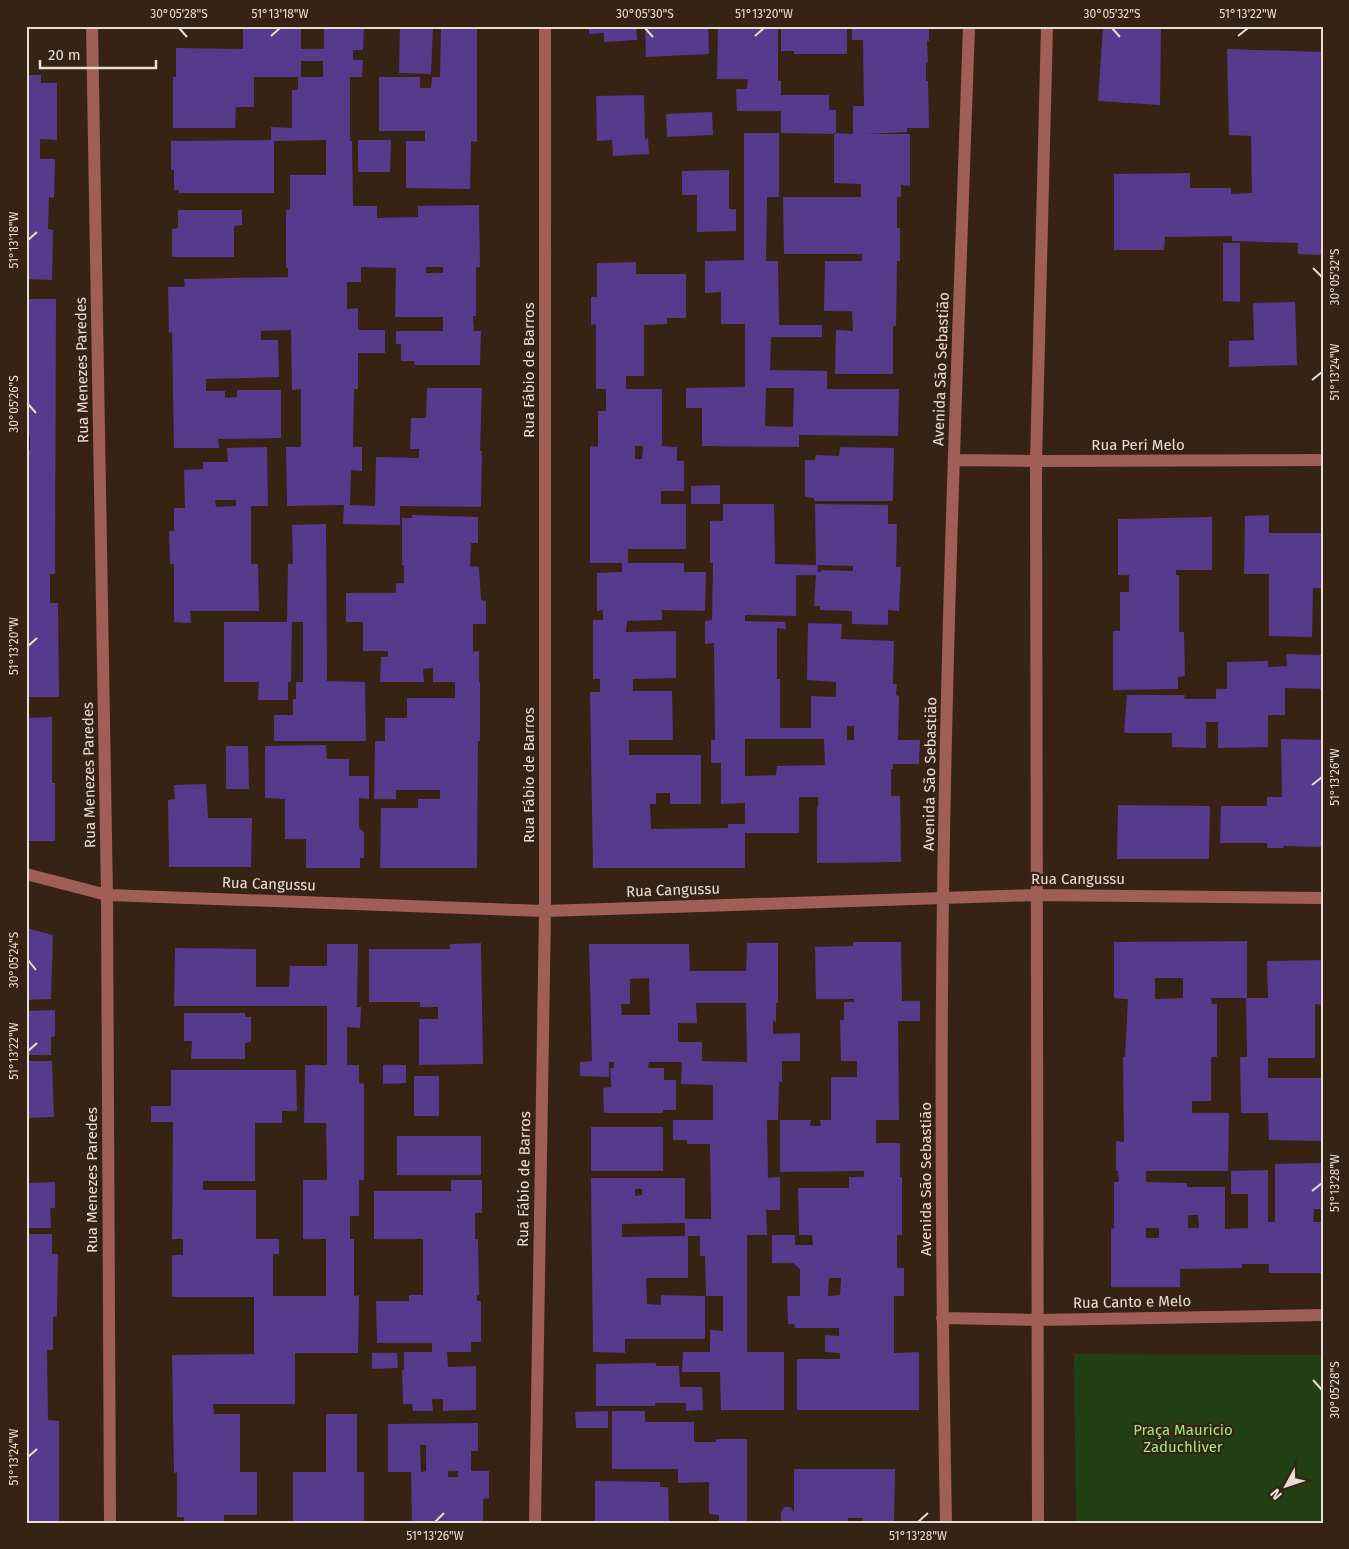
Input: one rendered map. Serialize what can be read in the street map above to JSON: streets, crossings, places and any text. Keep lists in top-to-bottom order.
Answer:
{
  "streets": {
    "street": [
      "Avenida São Sebastião",
      "Rua Menezes Paredes",
      "Rua Fábio de Barros",
      "Rua Peri Melo",
      "Rua Cangussu",
      "Rua Canto e Melo"
    ]
  },
  "crossings": [
    ["Avenida São Sebastião", "Rua Peri Melo"],
    ["Avenida São Sebastião", "Rua Cangussu"],
    ["Avenida São Sebastião", "Rua Canto e Melo"],
    ["Rua Menezes Paredes", "Rua Cangussu"],
    ["Rua Fábio de Barros", "Rua Cangussu"]
  ],
  "parks": ["Praça Mauricio Zaduchliver"],
  "scale_bar": "20 m",
  "north": "bottom left",
  "coordinates": [
    "30°05'28\"S",
    "51°13'18\"W",
    "30°05'30\"S",
    "51°13'20\"W",
    "30°05'32\"S",
    "51°13'22\"W",
    "51°13'24\"W",
    "30°05'26\"S",
    "51°13'26\"W",
    "30°05'24\"S",
    "51°13'28\"W"
  ]
}
